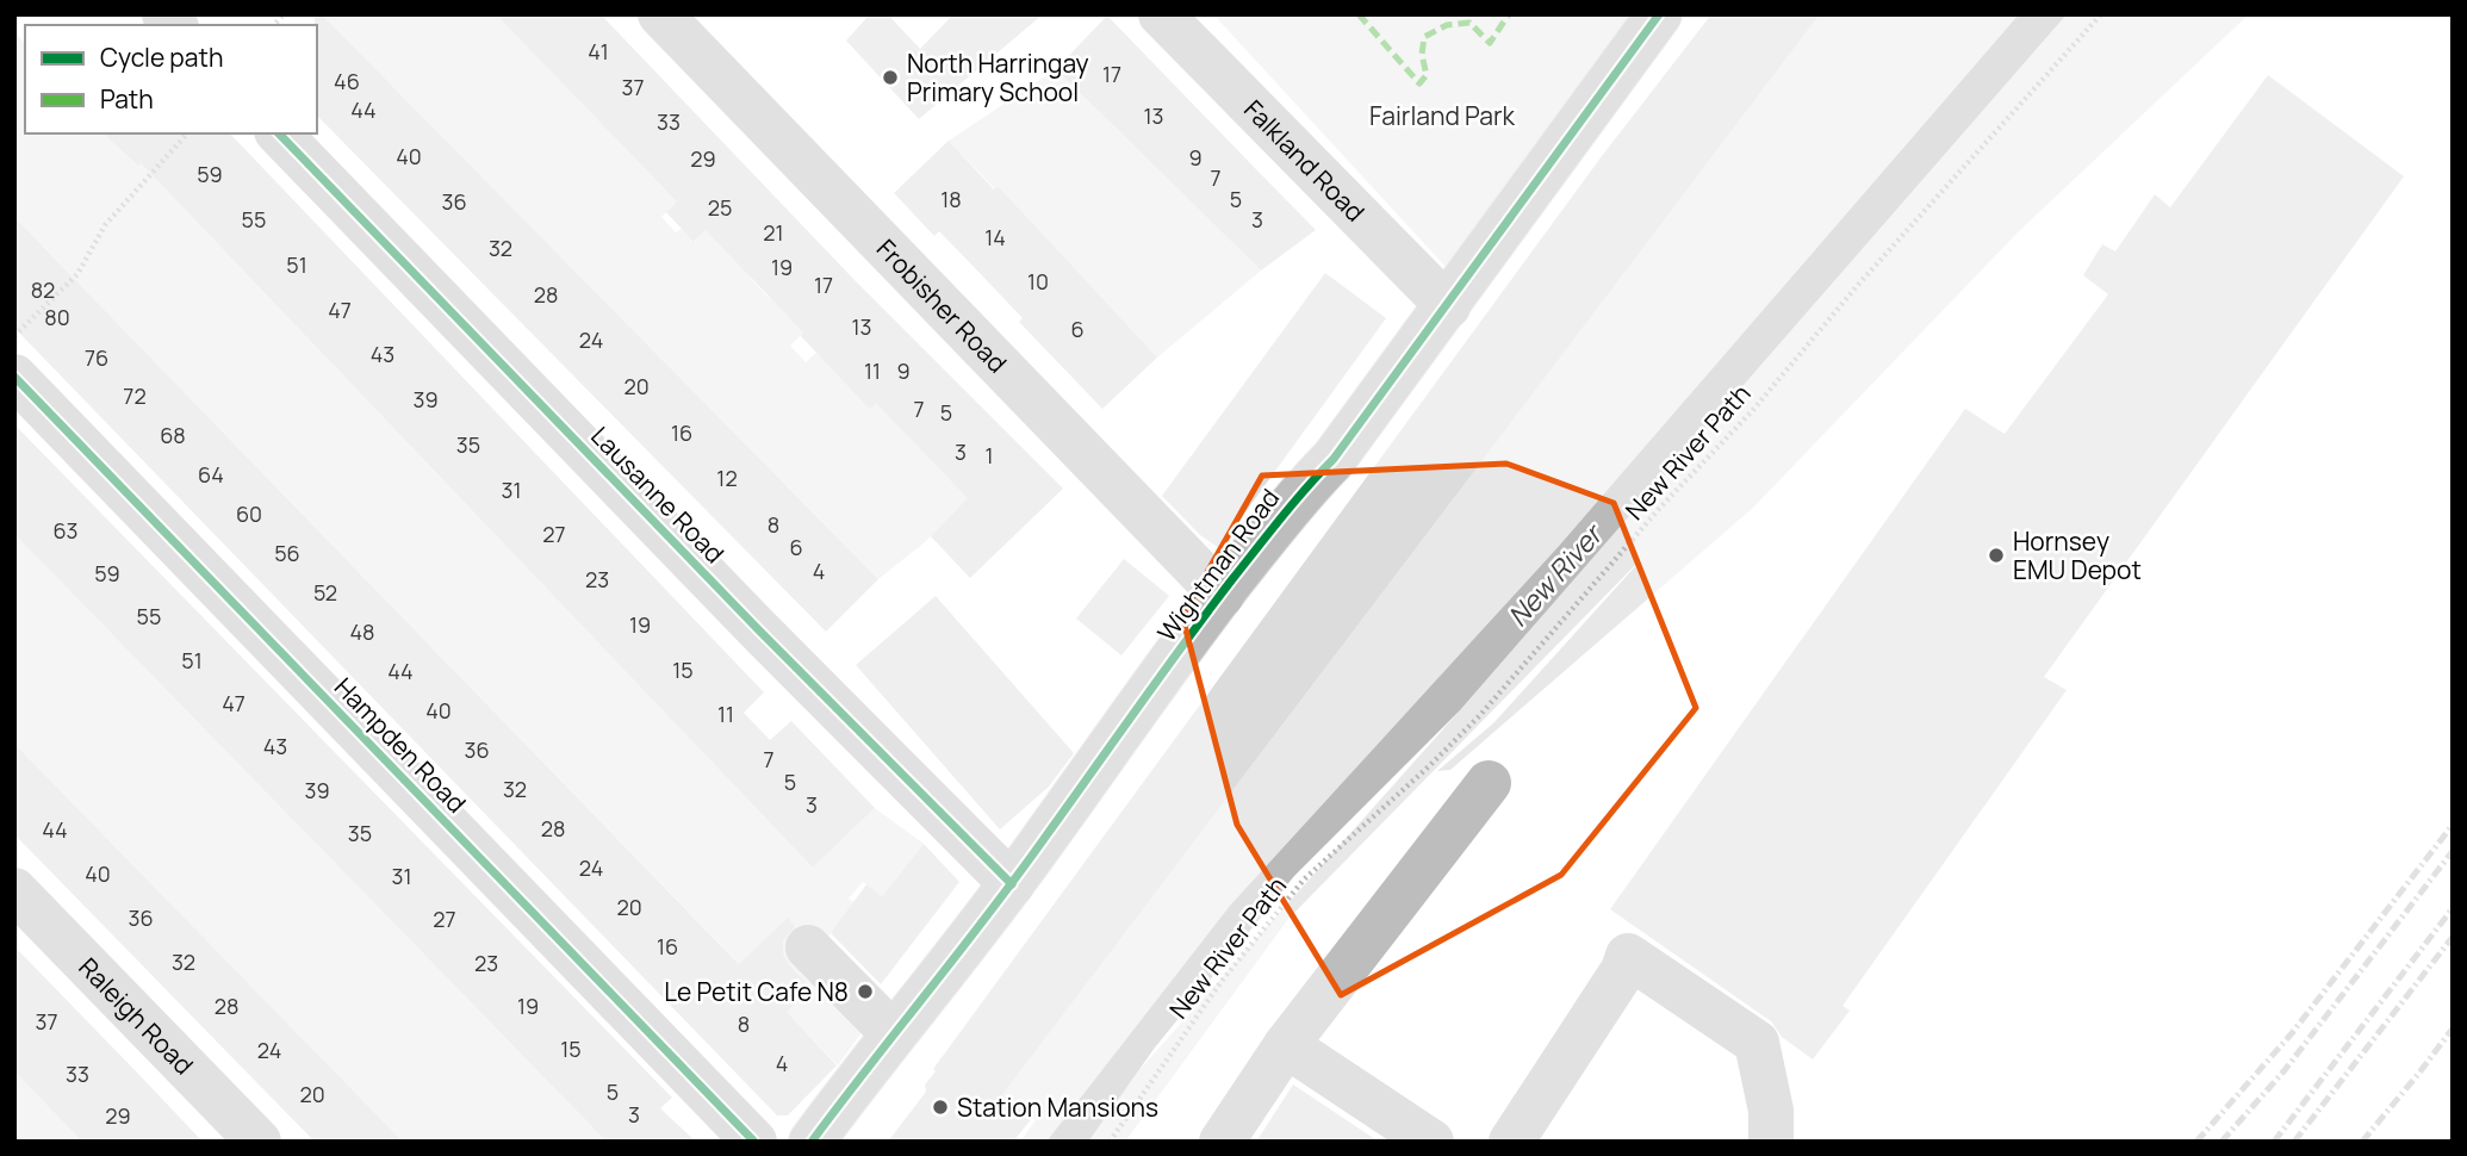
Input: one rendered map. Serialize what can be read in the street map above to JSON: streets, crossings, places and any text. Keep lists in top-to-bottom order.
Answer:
{
  "streets": {
    "street": [
      "Falkland Road",
      "Frobisher Road",
      "Lausanne Road",
      "Wightman Road",
      "Hampden Road",
      "Raleigh Road"
    ],
    "path": ["New River Path"]
  },
  "crossings": [
    ["Falkland Road", "Wightman Road"],
    ["Frobisher Road", "Wightman Road"],
    ["Lausanne Road", "Wightman Road"]
  ],
  "water": ["New River"],
  "parks": ["Fairland Park"],
  "places": [
    "North Harringay Primary School",
    "Hornsey EMU Depot",
    "Le Petit Cafe N8",
    "Station Mansions"
  ],
  "house_numbers": [
    "41",
    "17",
    "46",
    "37",
    "44",
    "13",
    "33",
    "40",
    "9",
    "29",
    "59",
    "7",
    "18",
    "5",
    "36",
    "25",
    "55",
    "3",
    "21",
    "14",
    "32",
    "51",
    "19",
    "10",
    "17",
    "82",
    "28",
    "47",
    "80",
    "13",
    "6",
    "24",
    "43",
    "76",
    "11",
    "9",
    "20",
    "72",
    "39",
    "7",
    "5",
    "16",
    "68",
    "35",
    "3",
    "1",
    "64",
    "12",
    "31",
    "60",
    "8",
    "63",
    "27",
    "6",
    "56",
    "4",
    "59",
    "23",
    "52",
    "55",
    "19",
    "48",
    "51",
    "15",
    "44",
    "47",
    "40",
    "11",
    "43",
    "36",
    "7",
    "5",
    "32",
    "39",
    "3",
    "28",
    "44",
    "35",
    "24",
    "40",
    "31",
    "20",
    "36",
    "27",
    "16",
    "32",
    "23",
    "28",
    "19",
    "37",
    "8",
    "15",
    "24",
    "4",
    "33",
    "5",
    "20",
    "3",
    "29"
  ],
  "legend": ["Cycle path", "Path"]
}
